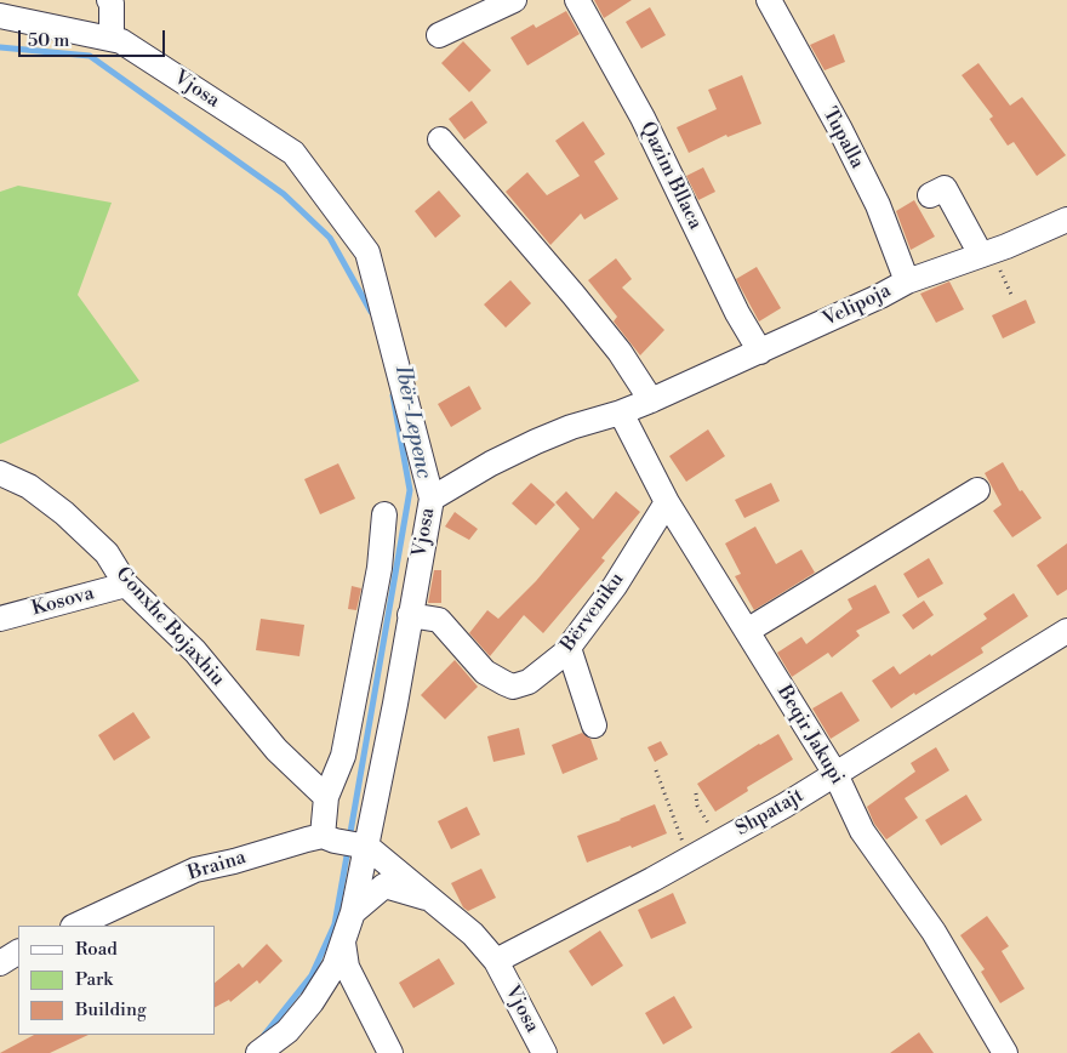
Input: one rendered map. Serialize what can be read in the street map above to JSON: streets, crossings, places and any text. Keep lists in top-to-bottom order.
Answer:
{
  "streets": {
    "street": [
      "Vjosa",
      "Tupalla",
      "Qazim Bllaca",
      "Velipoja",
      "Kosova",
      "Bërveniku",
      "Gonxhe Bojaxhiu",
      "Beqir Jakupi",
      "Shpatajt",
      "Braina"
    ]
  },
  "crossings": [
    ["Vjosa", "Velipoja"],
    ["Vjosa", "Bërveniku"],
    ["Vjosa", "Shpatajt"],
    ["Vjosa", "Braina"],
    ["Tupalla", "Velipoja"],
    ["Qazim Bllaca", "Velipoja"],
    ["Velipoja", "Beqir Jakupi"],
    ["Kosova", "Gonxhe Bojaxhiu"],
    ["Bërveniku", "Beqir Jakupi"],
    ["Beqir Jakupi", "Shpatajt"]
  ],
  "water": ["Ibër-Lepenc"],
  "legend": ["Road", "Park", "Building"],
  "scale_bar": "50 m"
}
